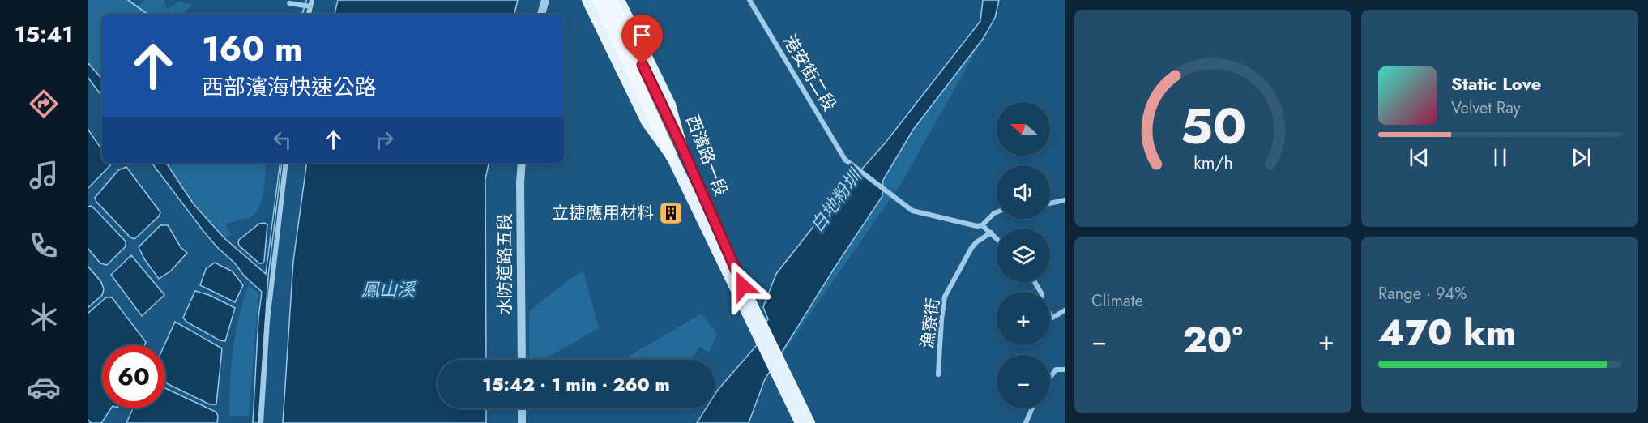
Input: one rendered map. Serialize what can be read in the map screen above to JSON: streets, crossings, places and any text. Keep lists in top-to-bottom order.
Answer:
{
  "streets": {
    "main road": ["西濱路一段"],
    "street": ["港安街二段", "水防道路五段", "漁寮街"]
  },
  "water": ["白地粉圳", "鳳山溪"],
  "places": {
    "building": ["立捷應用材料"]
  },
  "north": "left",
  "page": {
    "tabs": "15:41",
    "turn": ["160 m", "西部濱海快速公路"],
    "song": ["Static Love", "Velvet Ray"],
    "map_buttons": ["+", "−"],
    "tile": [
      "Climate",
      ["Range · 94%", "470 km"]
    ],
    "heat": ["−", "20°", "+"],
    "limit": "60",
    "trip": "15:42 · 1 min · 260 m",
    "gauge": ["50", "km/h"]
  }
}
